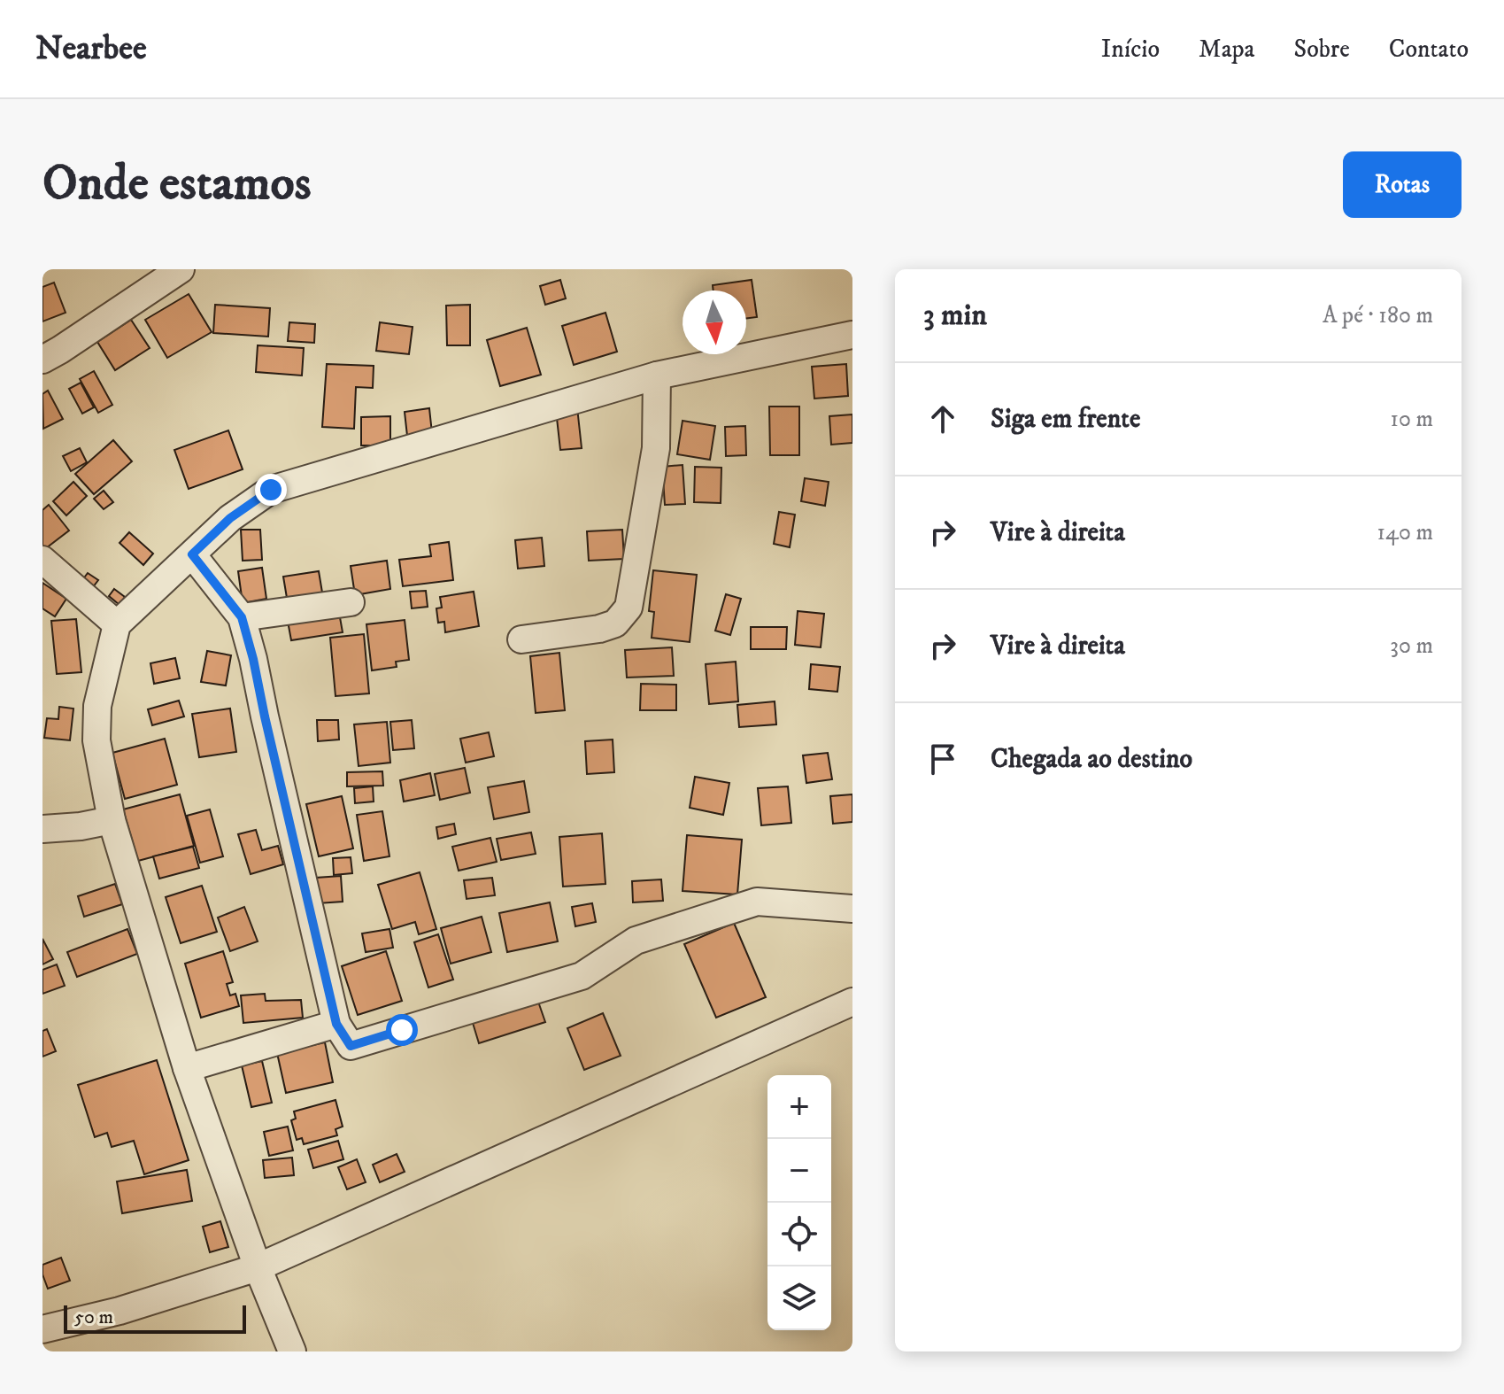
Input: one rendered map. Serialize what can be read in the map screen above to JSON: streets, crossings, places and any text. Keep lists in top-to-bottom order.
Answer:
{
  "scale_bar": "50 m",
  "north": "bottom",
  "page": {
    "header": "Nearbee",
    "nav": [
      "Início",
      "Mapa",
      "Sobre",
      "Contato"
    ],
    "buttons": "Rotas",
    "title": "Onde estamos",
    "heading": ["3 min", "A pé · 180 m"],
    "list": [
      ["Siga em frente", "10 m"],
      ["Vire à direita", "140 m"],
      ["Vire à direita", "30 m"],
      "Chegada ao destino"
    ],
    "map_buttons": ["+", "−"],
    "scale": "50 m"
  }
}
